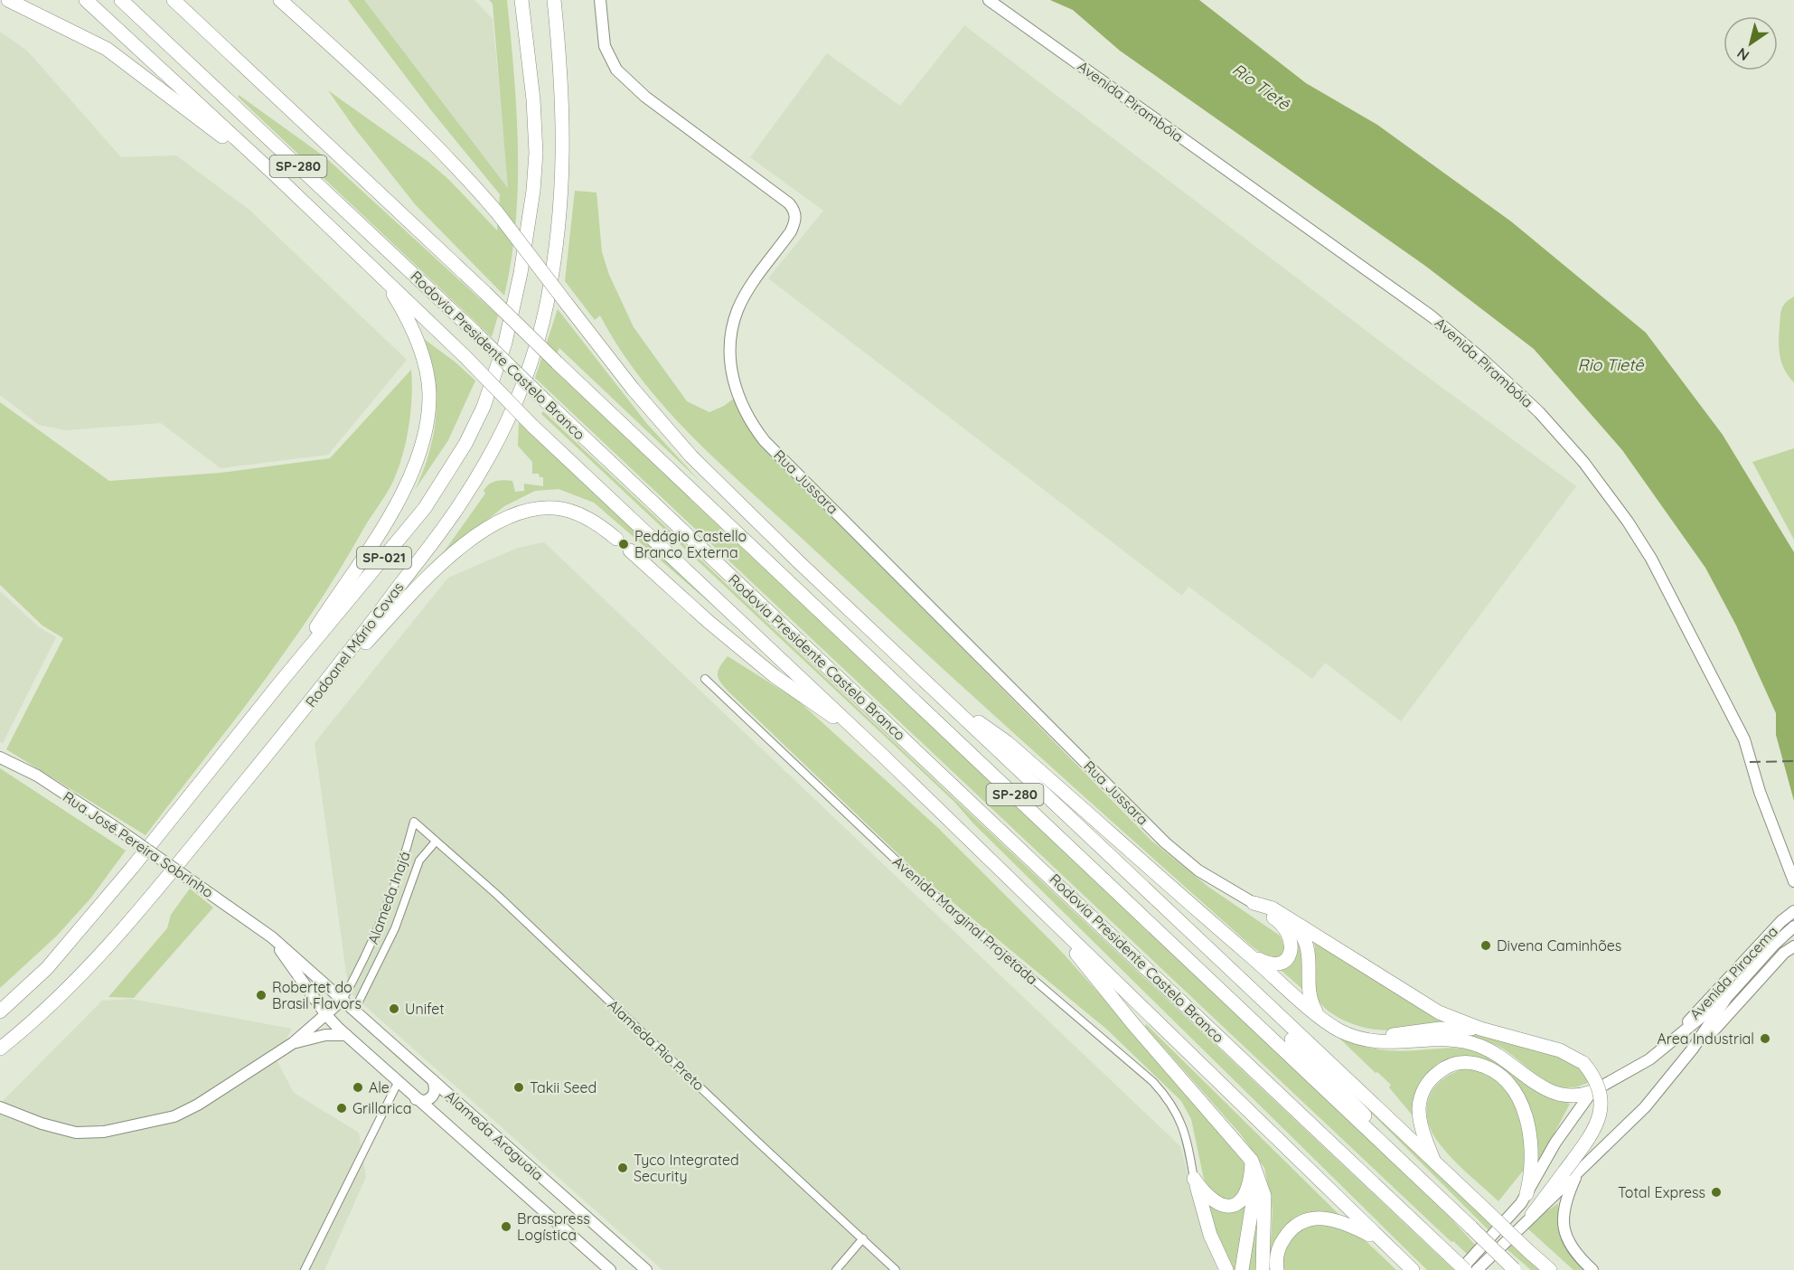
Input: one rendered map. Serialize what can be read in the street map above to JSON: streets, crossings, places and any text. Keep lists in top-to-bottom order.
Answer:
{
  "streets": {
    "highway": [
      "SP-280",
      "Rodovia Presidente Castelo Branco",
      "SP-021",
      "Rodoanel Mário Covas"
    ],
    "main road": [
      "Avenida Pirambóia",
      "Rua Jussara",
      "Rua José Pereira Sobrinho",
      "Avenida Piracema",
      "Alameda Araguaia"
    ],
    "street": ["Alameda Inajá", "Avenida Marginal Projetada", "Alameda Rio Preto"]
  },
  "crossings": [
    ["Rua José Pereira Sobrinho", "Alameda Inajá"],
    ["Rua José Pereira Sobrinho", "Alameda Araguaia"],
    ["Alameda Inajá", "Alameda Rio Preto"],
    ["Alameda Inajá", "Alameda Araguaia"]
  ],
  "water": ["Rio Tietê"],
  "places": [
    "Pedágio Castello Branco Externa",
    "Divena Caminhões",
    "Robertet do Brasil Flavors",
    "Unifet",
    "Area Industrial",
    "Ale",
    "Takii Seed",
    "Grillarica",
    "Tyco Integrated Security",
    "Total Express",
    "Brasspress Logística"
  ],
  "north": "bottom left"
}
